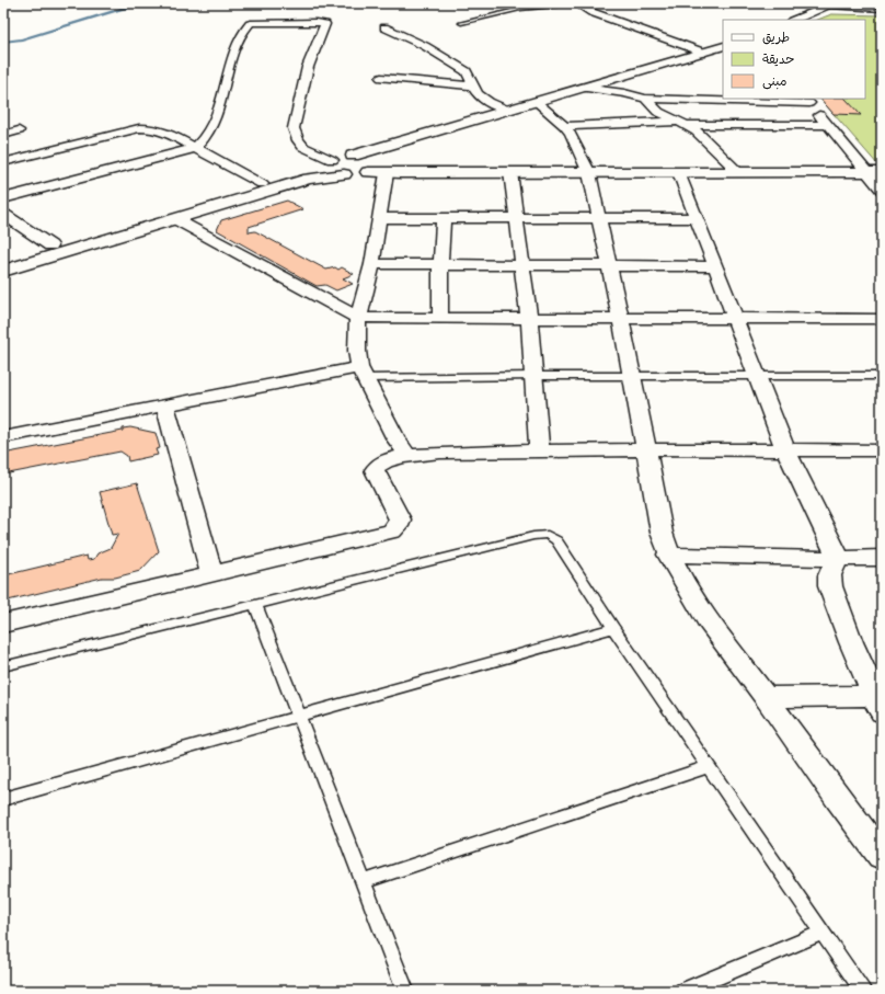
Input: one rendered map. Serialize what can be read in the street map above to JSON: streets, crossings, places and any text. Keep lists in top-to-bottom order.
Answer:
{
  "legend": ["طريق", "حديقة", "مبنى"]
}
